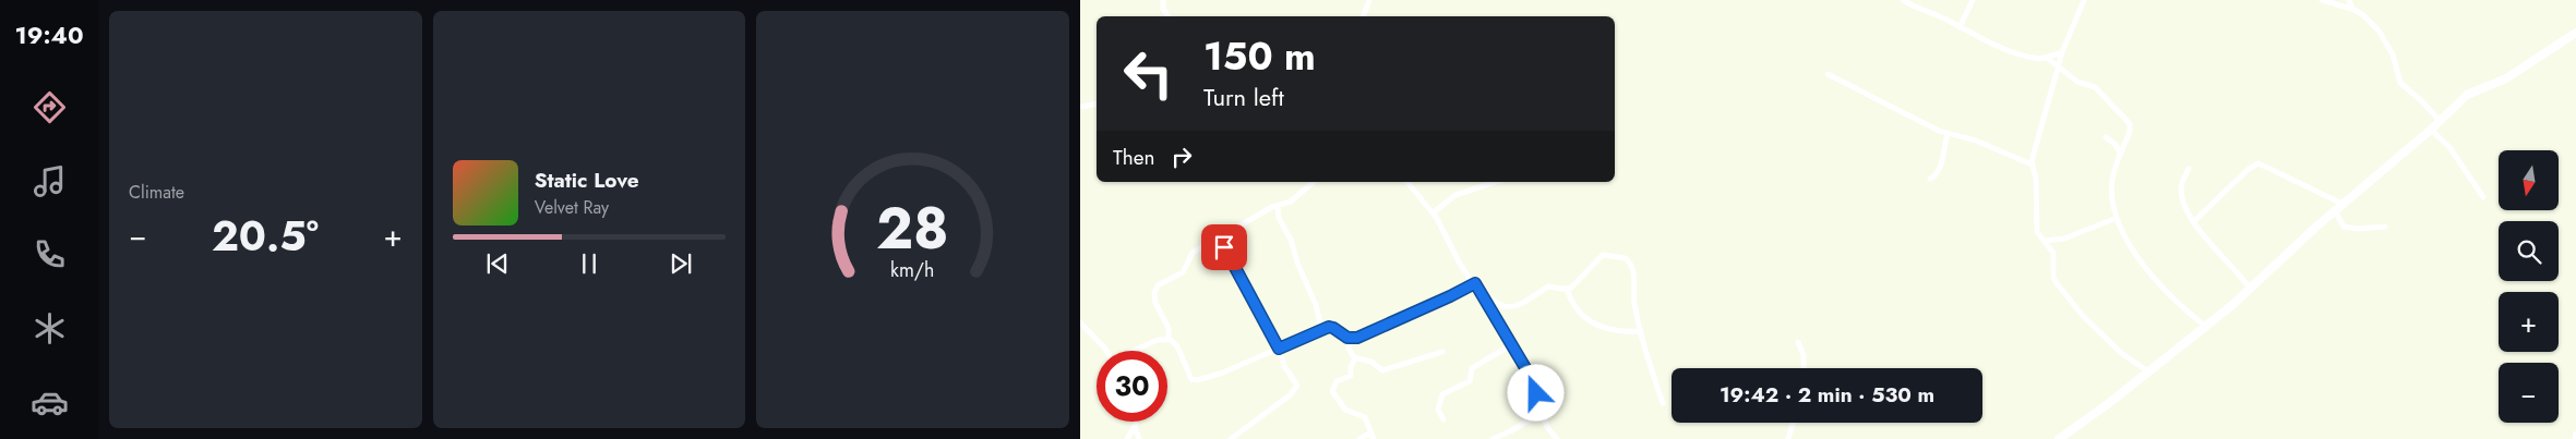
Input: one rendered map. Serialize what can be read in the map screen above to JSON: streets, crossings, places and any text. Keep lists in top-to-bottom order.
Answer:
{
  "north": "bottom",
  "page": {
    "tabs": "19:40",
    "tile": "Climate",
    "turn": ["150 m", "Turn left"],
    "then": "Then",
    "map_buttons": ["+", "−"],
    "song": ["Static Love", "Velvet Ray"],
    "heat": ["−", "20.5°", "+"],
    "limit": "30",
    "trip": "19:42 · 2 min · 530 m",
    "gauge": ["28", "km/h"]
  }
}
